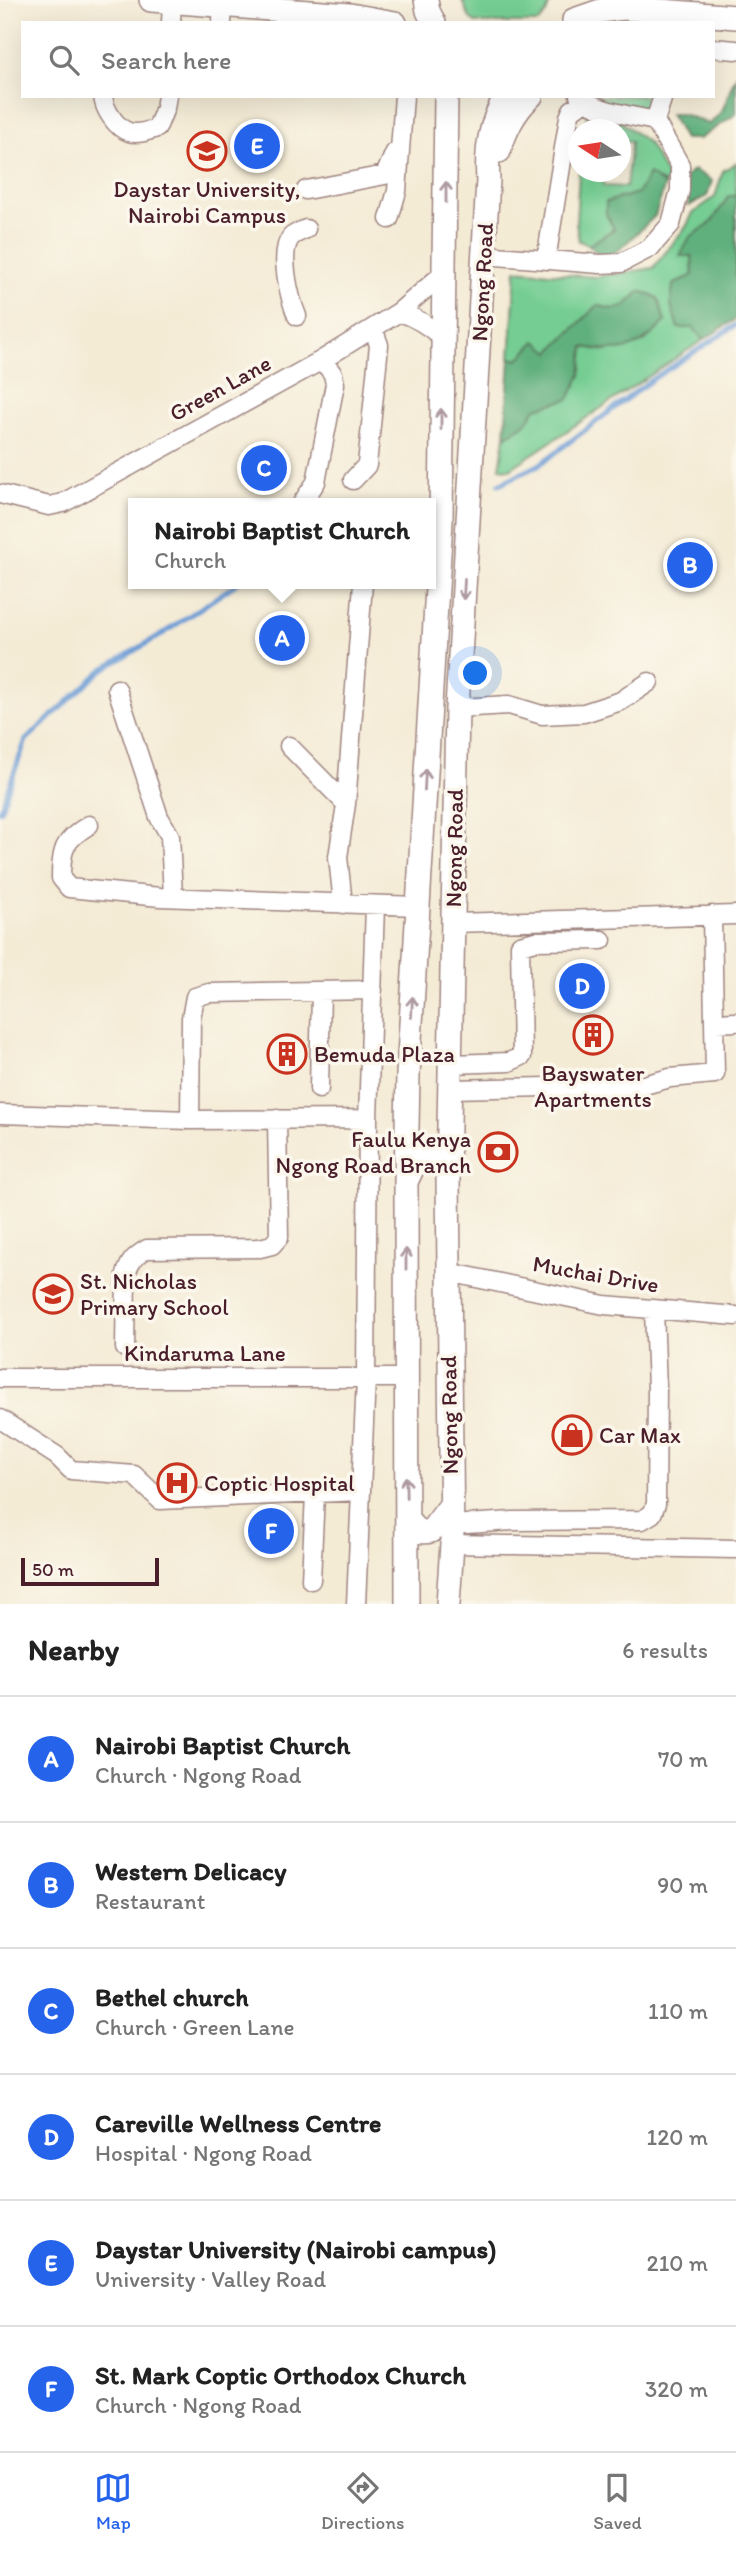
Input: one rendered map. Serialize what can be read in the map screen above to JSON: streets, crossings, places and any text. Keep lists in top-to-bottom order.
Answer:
{
  "streets": {
    "main road": ["Ngong Road"],
    "street": ["Green Lane", "Muchai Drive", "Kindaruma Lane"]
  },
  "crossings": [
    ["Ngong Road", "Green Lane"],
    ["Ngong Road", "Muchai Drive"],
    ["Ngong Road", "Kindaruma Lane"]
  ],
  "places": {
    "school or university": ["Daystar University, Nairobi Campus", "St. Nicholas Primary School"],
    "building": ["Bayswater Apartments", "Bemuda Plaza"],
    "bank": ["Faulu Kenya Ngong Road Branch"],
    "shop": ["Car Max"],
    "hospital": ["Coptic Hospital"]
  },
  "scale_bar": "50 m",
  "north": "left",
  "page": {
    "search": "Search here",
    "pins": [
      "E",
      "C",
      "B",
      "A",
      "D",
      "F"
    ],
    "popup": ["Nairobi Baptist Church", "Church"],
    "scale": "50 m",
    "heading": ["Nearby", "6 results"],
    "list": [
      {
        "mark": "A",
        "name": "Nairobi Baptist Church",
        "note": "Church · Ngong Road",
        "value": "70 m"
      },
      {
        "mark": "B",
        "name": "Western Delicacy",
        "note": "Restaurant",
        "value": "90 m"
      },
      {
        "mark": "C",
        "name": "Bethel church",
        "note": "Church · Green Lane",
        "value": "110 m"
      },
      {
        "mark": "D",
        "name": "Careville Wellness Centre",
        "note": "Hospital · Ngong Road",
        "value": "120 m"
      },
      {
        "mark": "E",
        "name": "Daystar University (Nairobi campus)",
        "note": "University · Valley Road",
        "value": "210 m"
      },
      {
        "mark": "F",
        "name": "St. Mark Coptic Orthodox Church",
        "note": "Church · Ngong Road",
        "value": "320 m"
      }
    ],
    "nav": ["Map", "Directions", "Saved"]
  }
}
